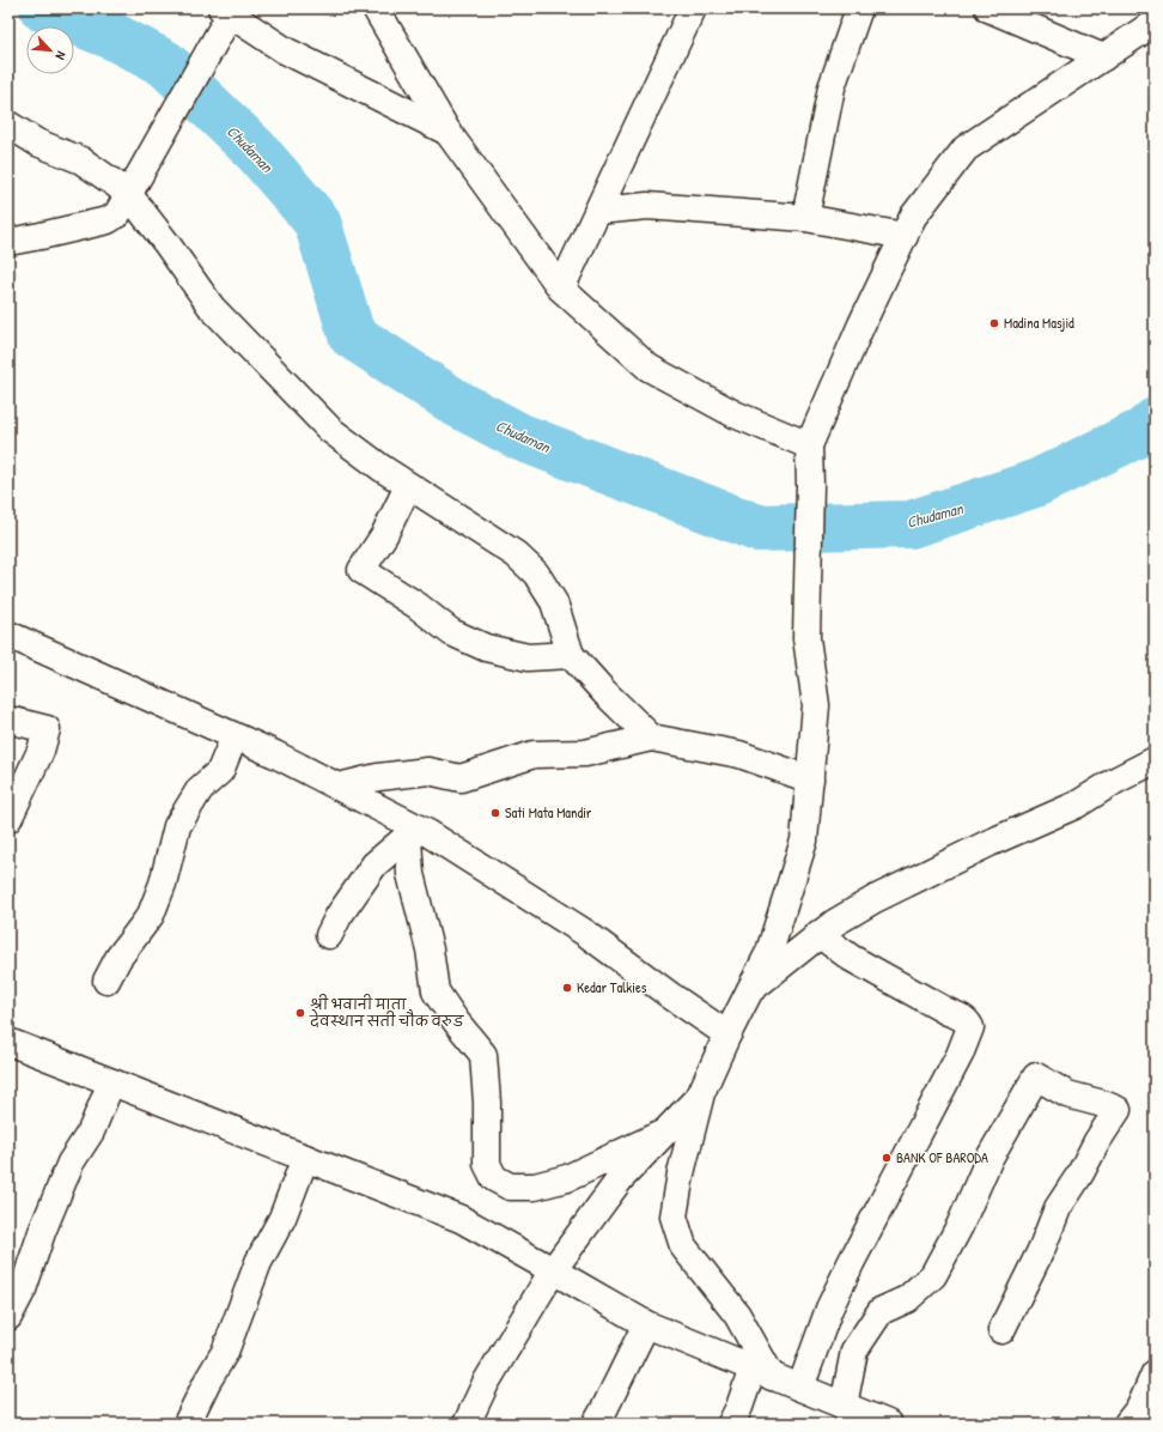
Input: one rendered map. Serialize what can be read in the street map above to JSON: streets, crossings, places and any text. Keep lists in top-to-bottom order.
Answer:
{
  "water": ["Chudaman"],
  "places": [
    "Madina Masjid",
    "Sati Mata Mandir",
    "Kedar Talkies",
    "श्री भवानी माता देवस्थान सती चौक वरुड",
    "BANK OF BARODA"
  ],
  "north": "bottom right"
}
